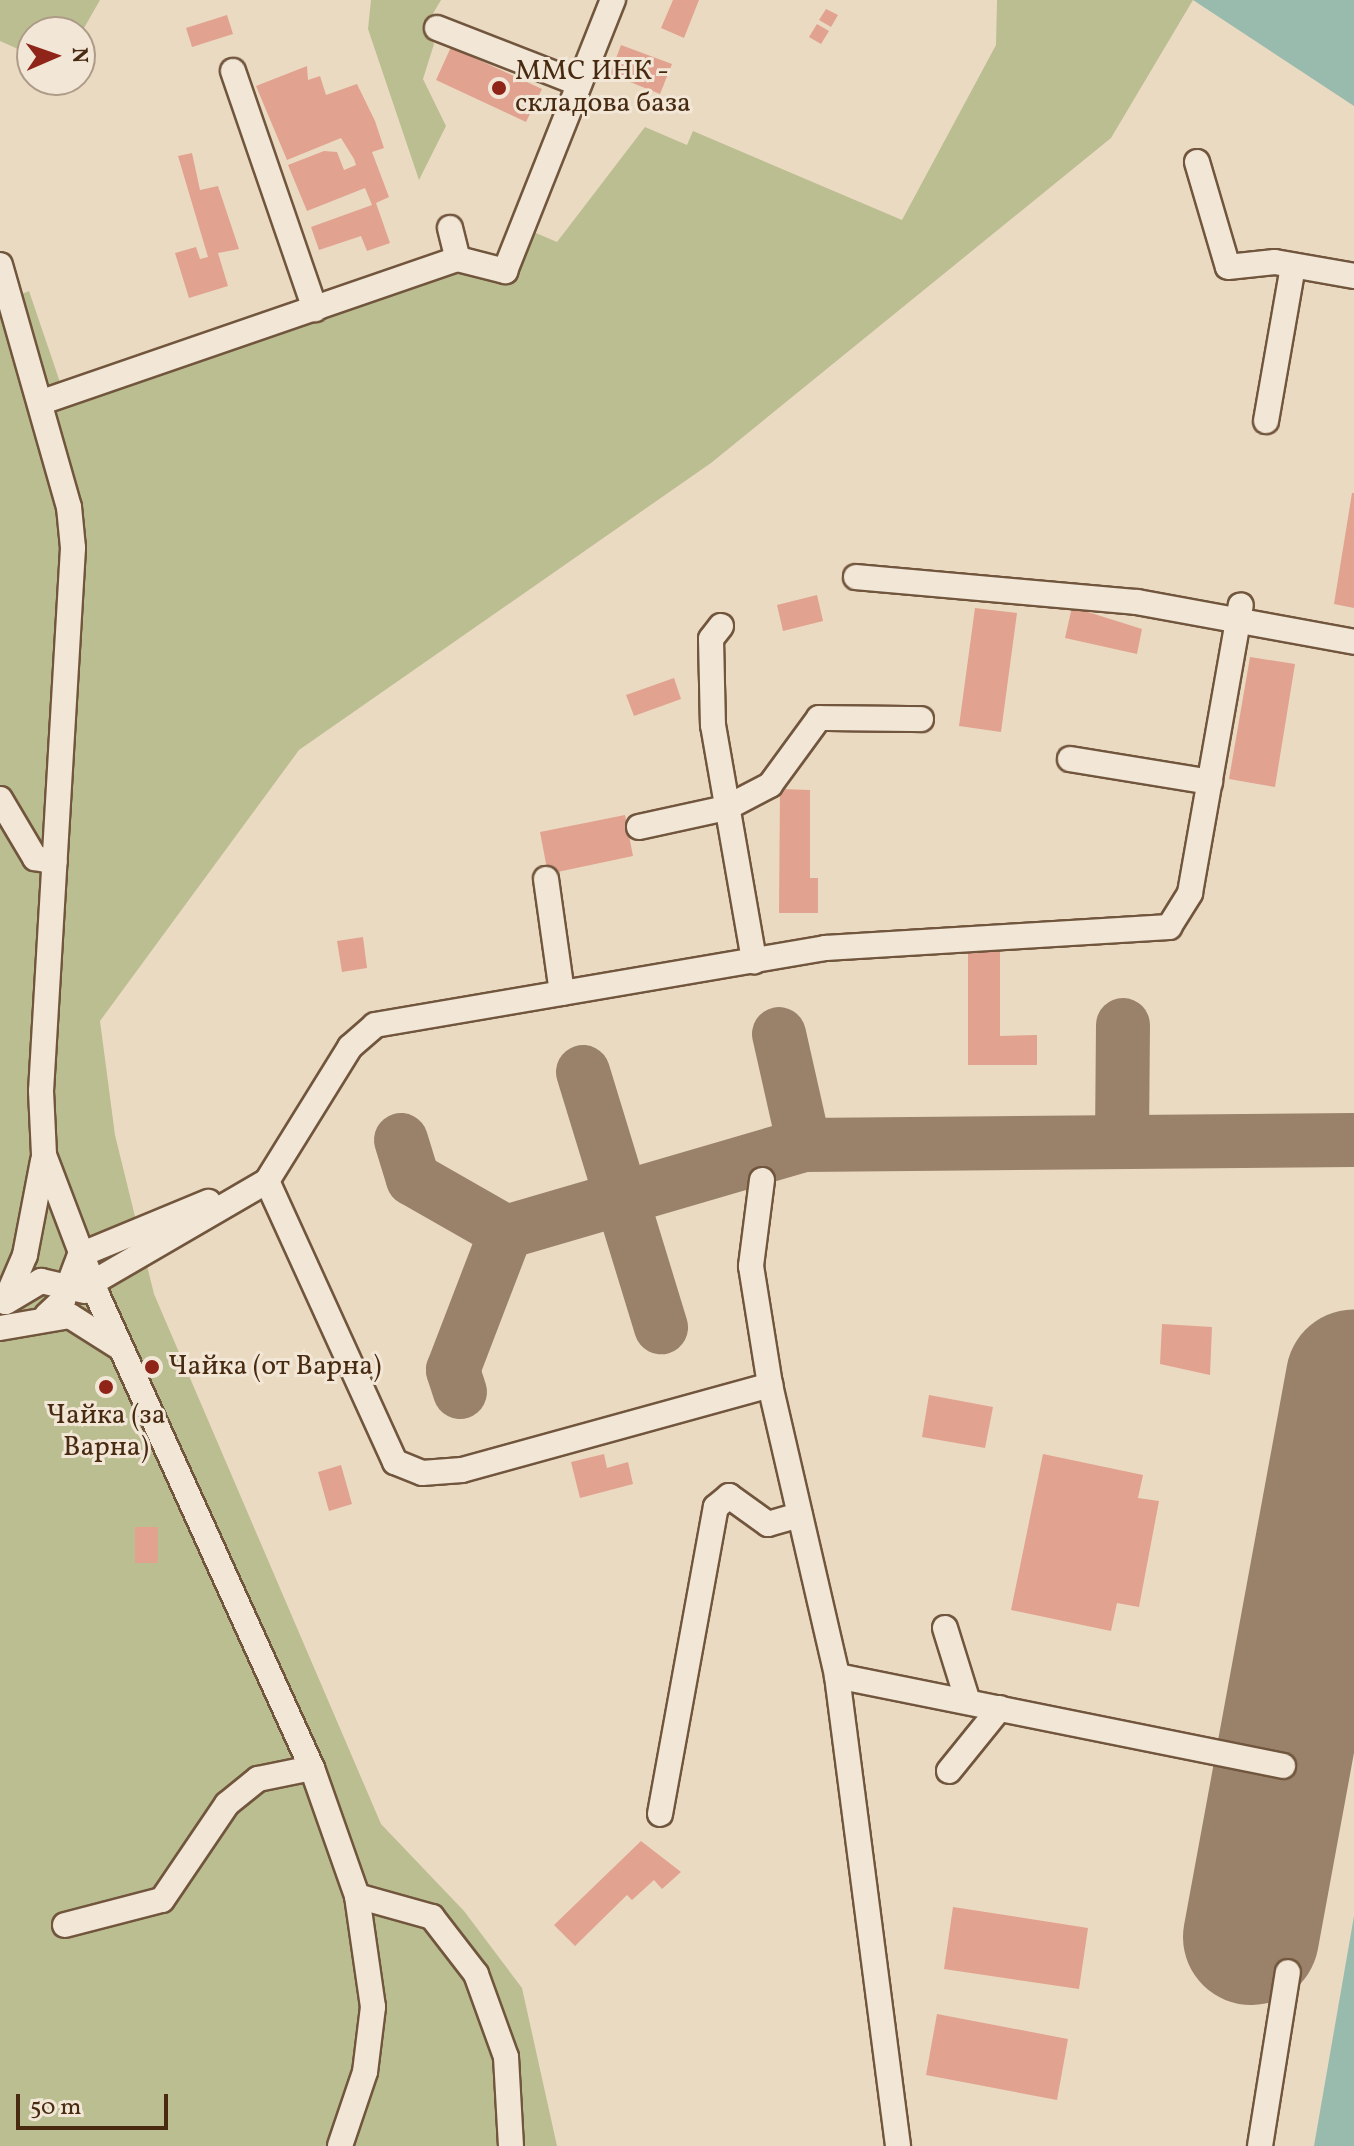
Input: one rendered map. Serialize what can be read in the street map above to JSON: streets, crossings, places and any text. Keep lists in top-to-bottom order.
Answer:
{
  "places": ["ММС ИНК - складова база", "Чайка (от Варна)", "Чайка (за Варна)"],
  "scale_bar": "50 m",
  "north": "right"
}
